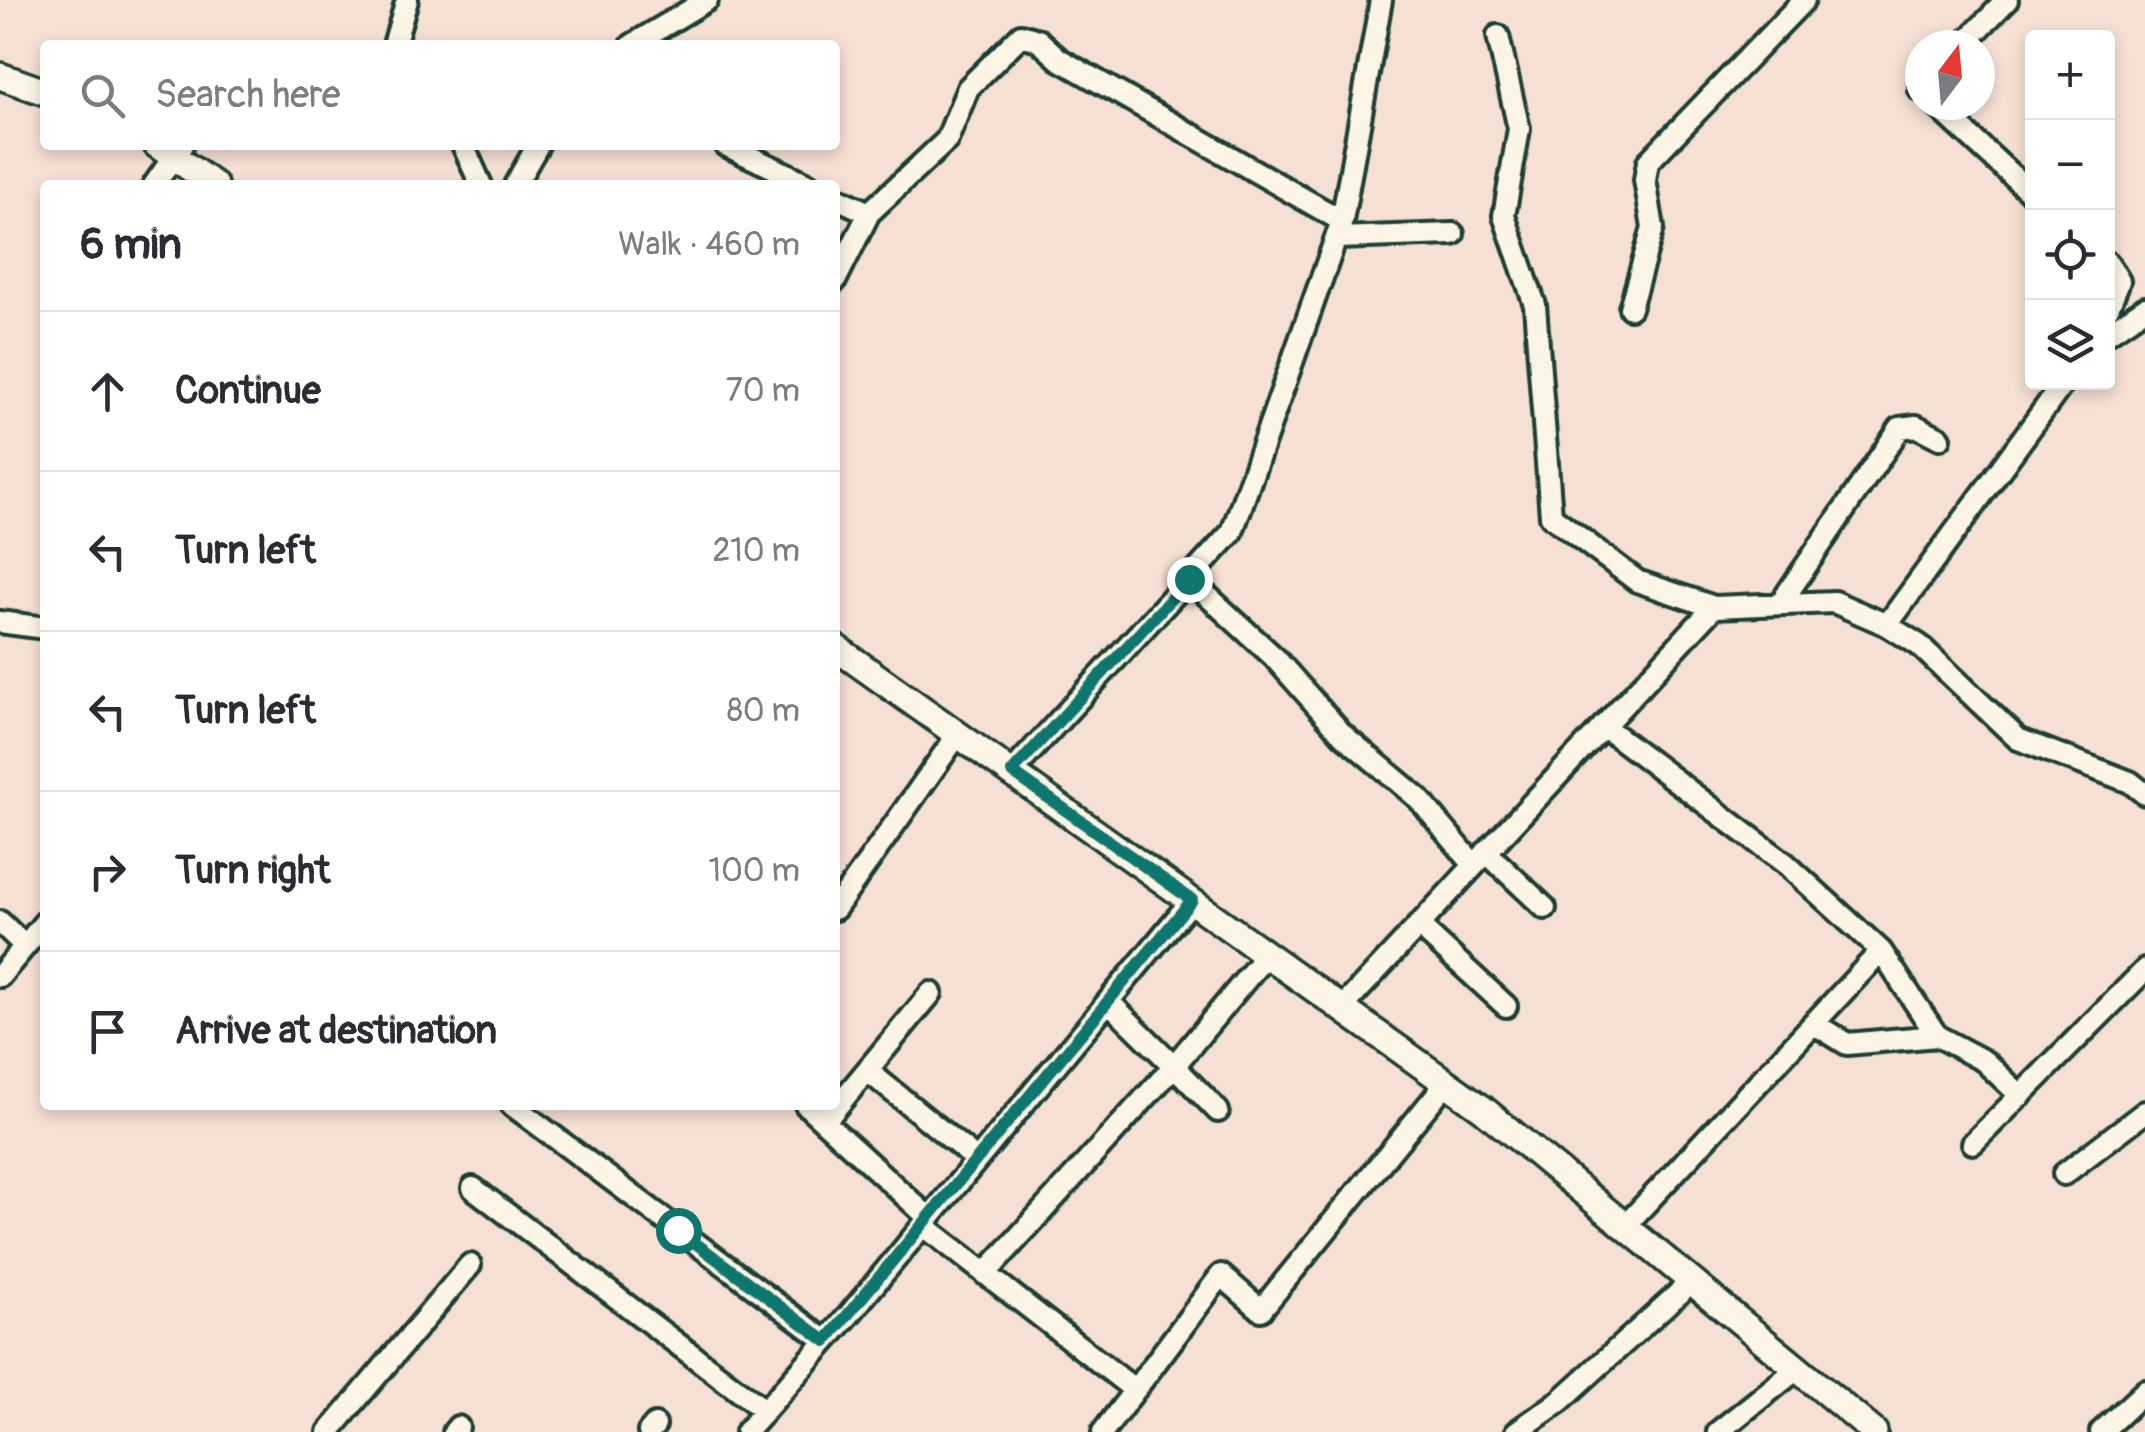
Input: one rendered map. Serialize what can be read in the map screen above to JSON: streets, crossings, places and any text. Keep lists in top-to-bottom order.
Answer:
{
  "north": "top",
  "page": {
    "map_buttons": ["+", "−"],
    "search": "Search here",
    "heading": ["6 min", "Walk · 460 m"],
    "list": [
      ["Continue", "70 m"],
      ["Turn left", "210 m"],
      ["Turn left", "80 m"],
      ["Turn right", "100 m"],
      "Arrive at destination"
    ]
  }
}
